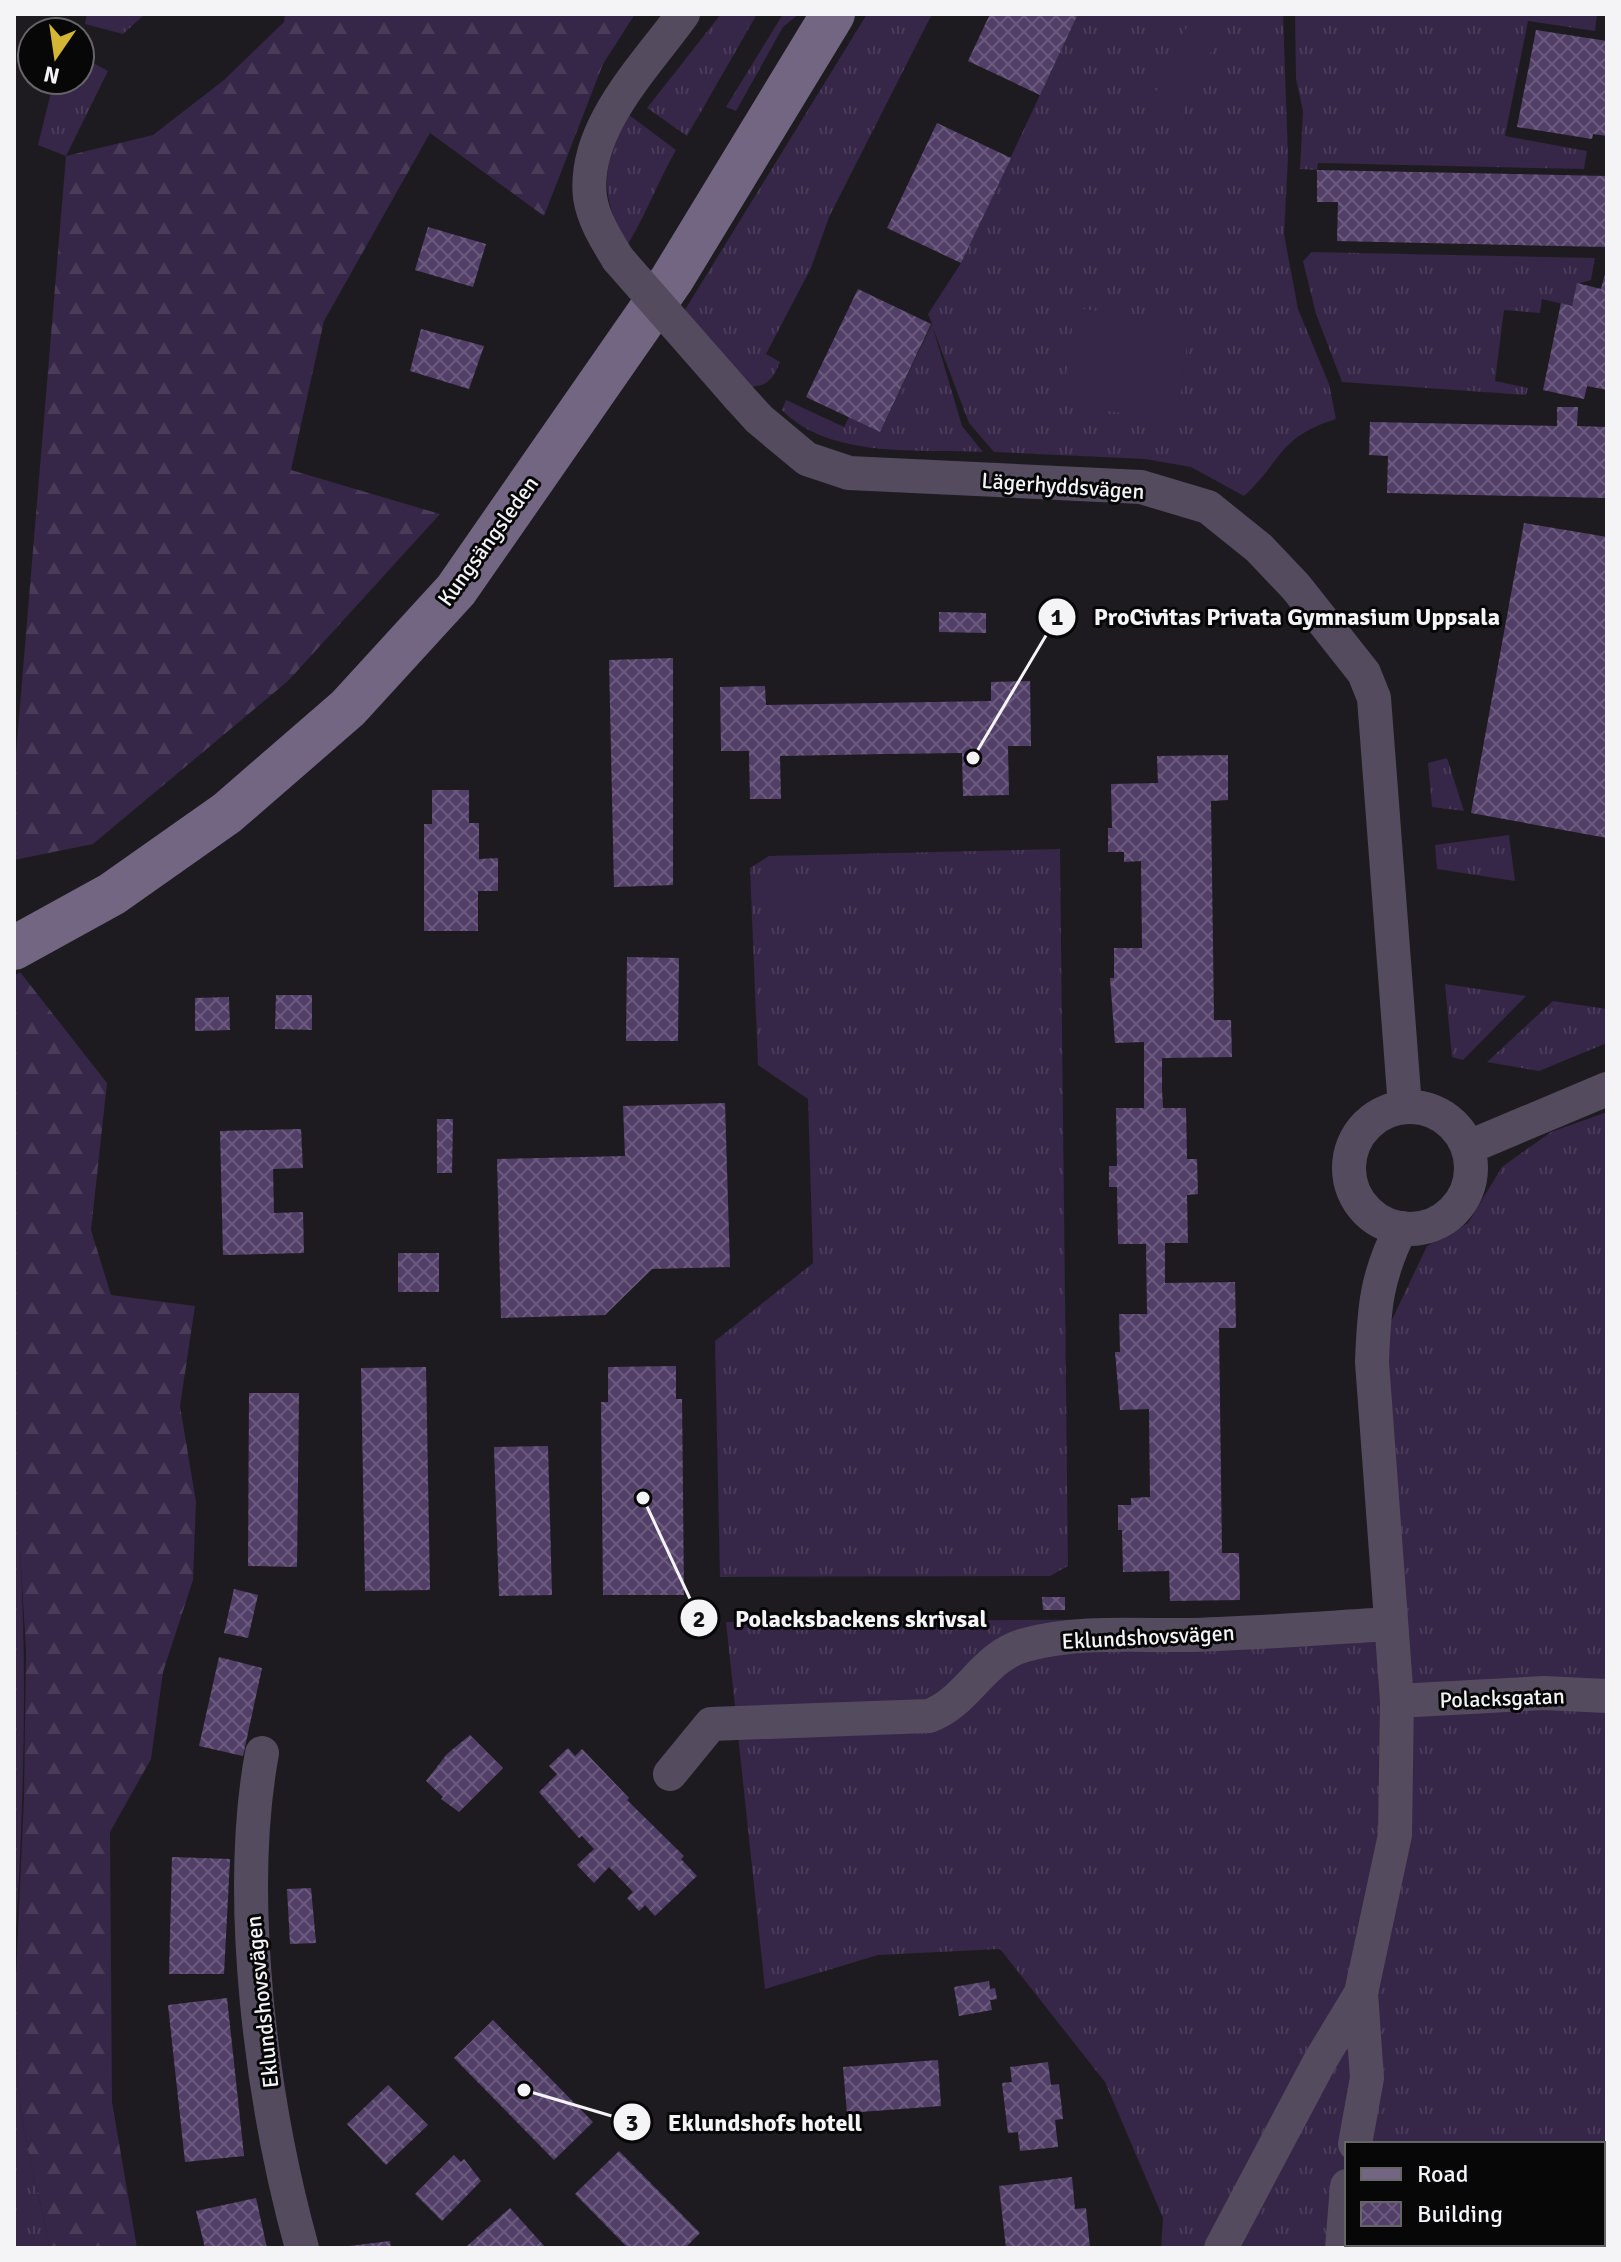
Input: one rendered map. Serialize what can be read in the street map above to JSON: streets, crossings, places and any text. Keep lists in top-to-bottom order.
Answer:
{
  "streets": {
    "main road": ["Kungsängsleden"],
    "street": ["Lägerhyddsvägen", "Eklundshovsvägen", "Polacksgatan"]
  },
  "places": ["ProCivitas Privata Gymnasium Uppsala", "Polacksbackens skrivsal", "Eklundshofs hotell"],
  "legend": ["Road", "Building"],
  "north": "bottom"
}
